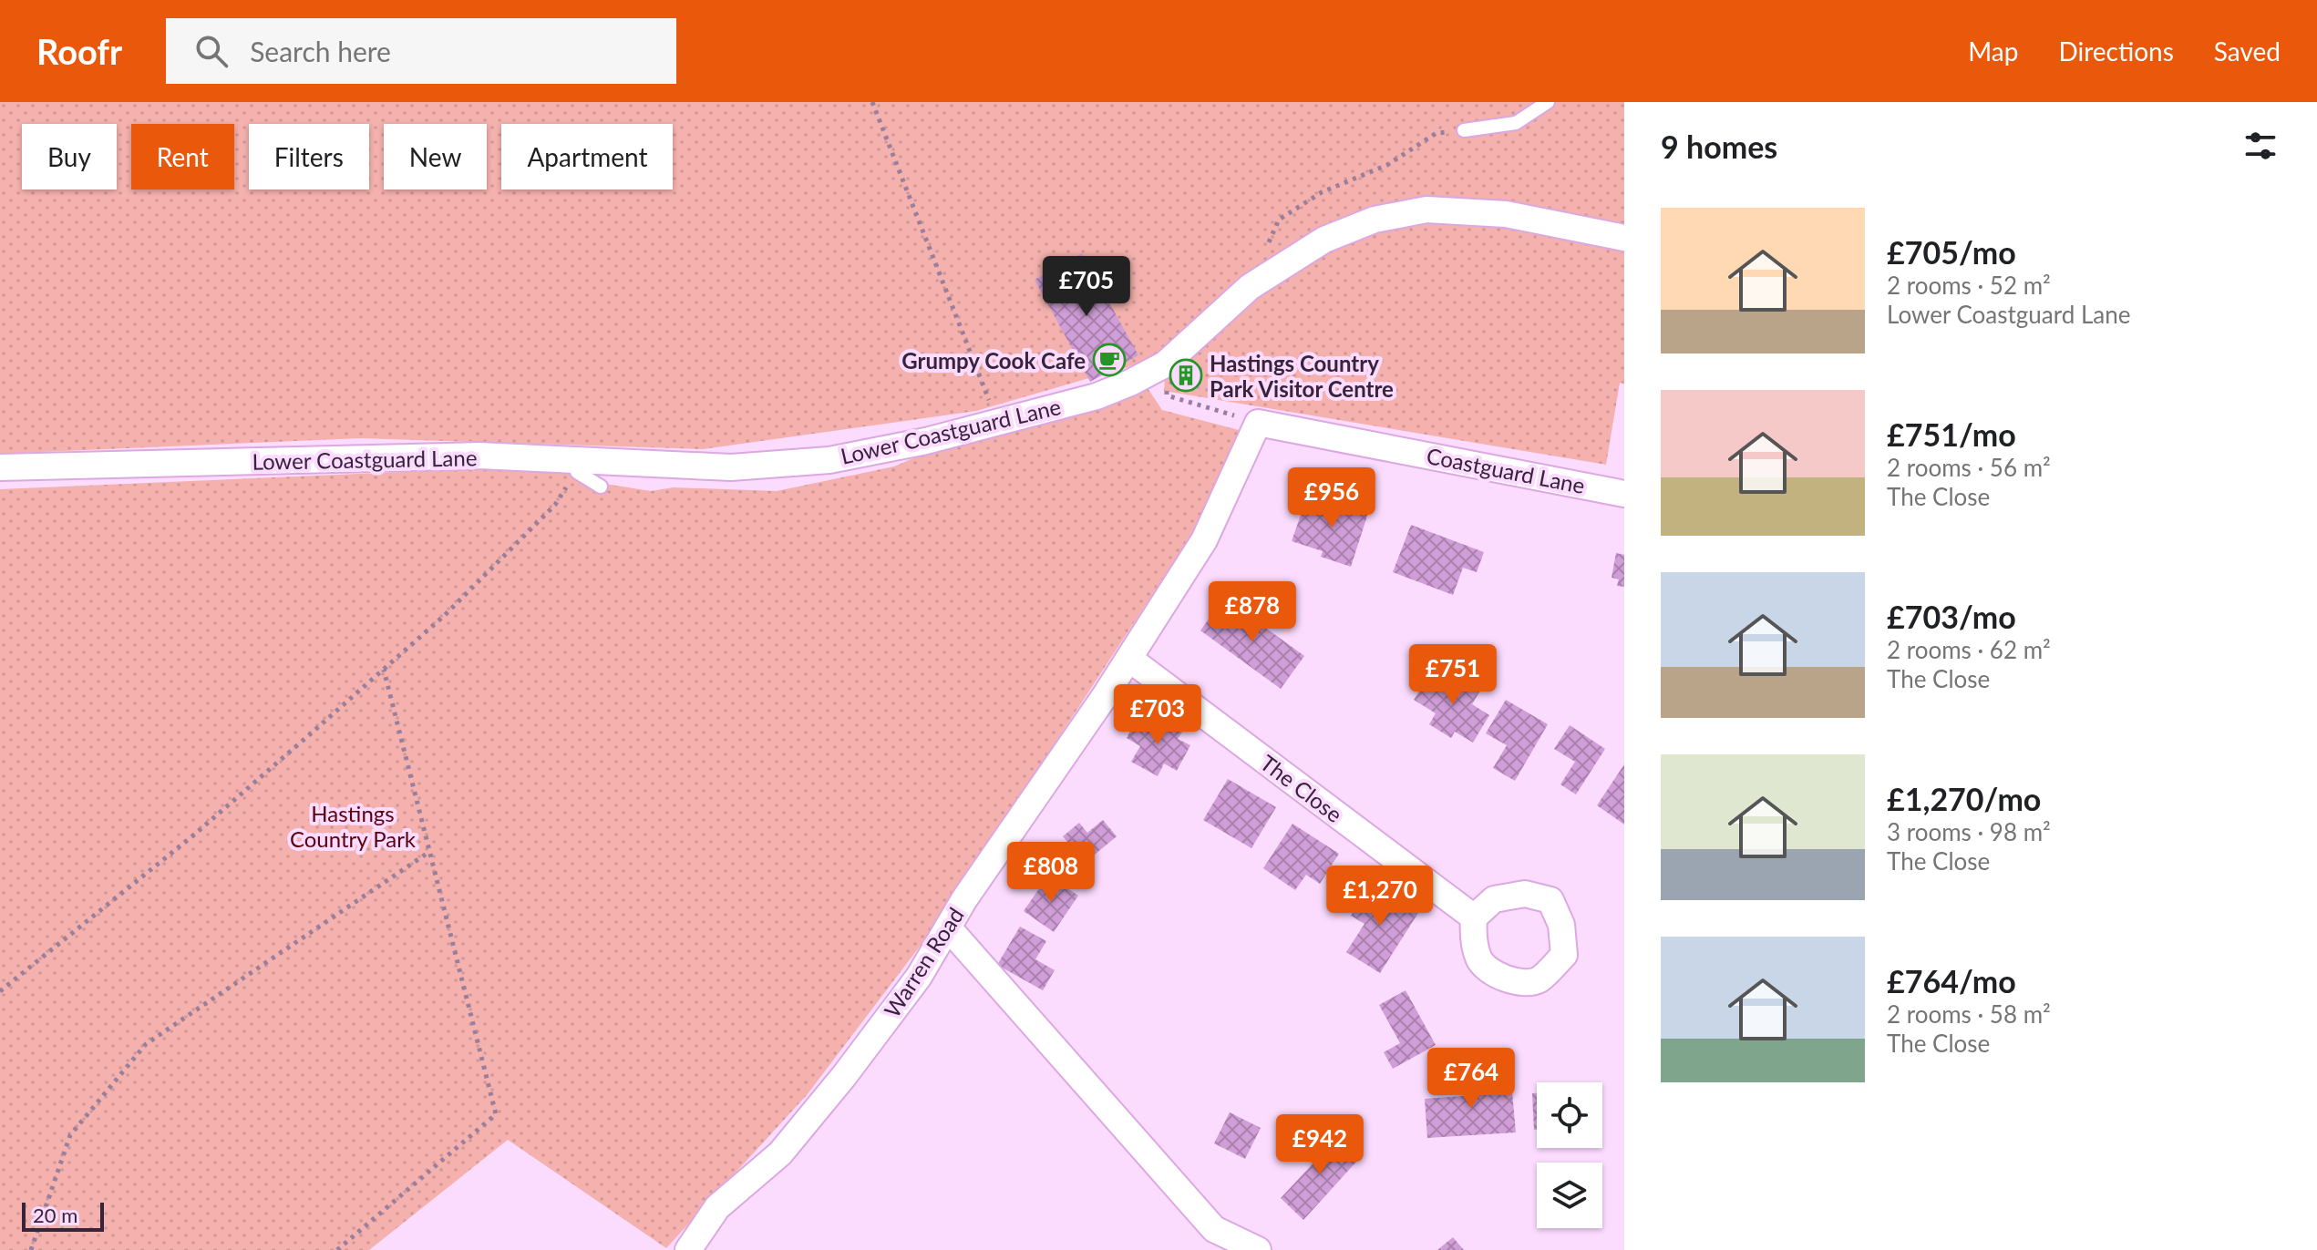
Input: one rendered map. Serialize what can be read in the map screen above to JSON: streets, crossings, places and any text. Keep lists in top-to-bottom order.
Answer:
{
  "streets": {
    "street": [
      "Lower Coastguard Lane",
      "Coastguard Lane",
      "The Close",
      "Warren Road"
    ]
  },
  "crossings": [
    ["Coastguard Lane", "Warren Road"],
    ["The Close", "Warren Road"]
  ],
  "parks": ["Hastings Country Park"],
  "places": {
    "cafe": ["Grumpy Cook Cafe"],
    "building": ["Hastings Country Park Visitor Centre"]
  },
  "scale_bar": "20 m",
  "page": {
    "header": "Roofr",
    "search": "Search here",
    "nav": ["Map", "Directions", "Saved"],
    "heading": "9 homes",
    "chip": [
      "Buy",
      "Rent",
      "Filters",
      "New",
      "Apartment"
    ],
    "list": [
      {
        "name": "£705/mo",
        "note": "2 rooms · 52 m² · Lower Coastguard Lane"
      },
      {
        "name": "£751/mo",
        "note": "2 rooms · 56 m² · The Close"
      },
      {
        "name": "£703/mo",
        "note": "2 rooms · 62 m² · The Close"
      },
      {
        "name": "£1,270/mo",
        "note": "3 rooms · 98 m² · The Close"
      },
      {
        "name": "£764/mo",
        "note": "2 rooms · 58 m² · The Close"
      }
    ],
    "price": [
      "£705",
      "£956",
      "£878",
      "£751",
      "£703",
      "£808",
      "£1,270",
      "£764",
      "£942"
    ],
    "scale": "20 m"
  }
}
